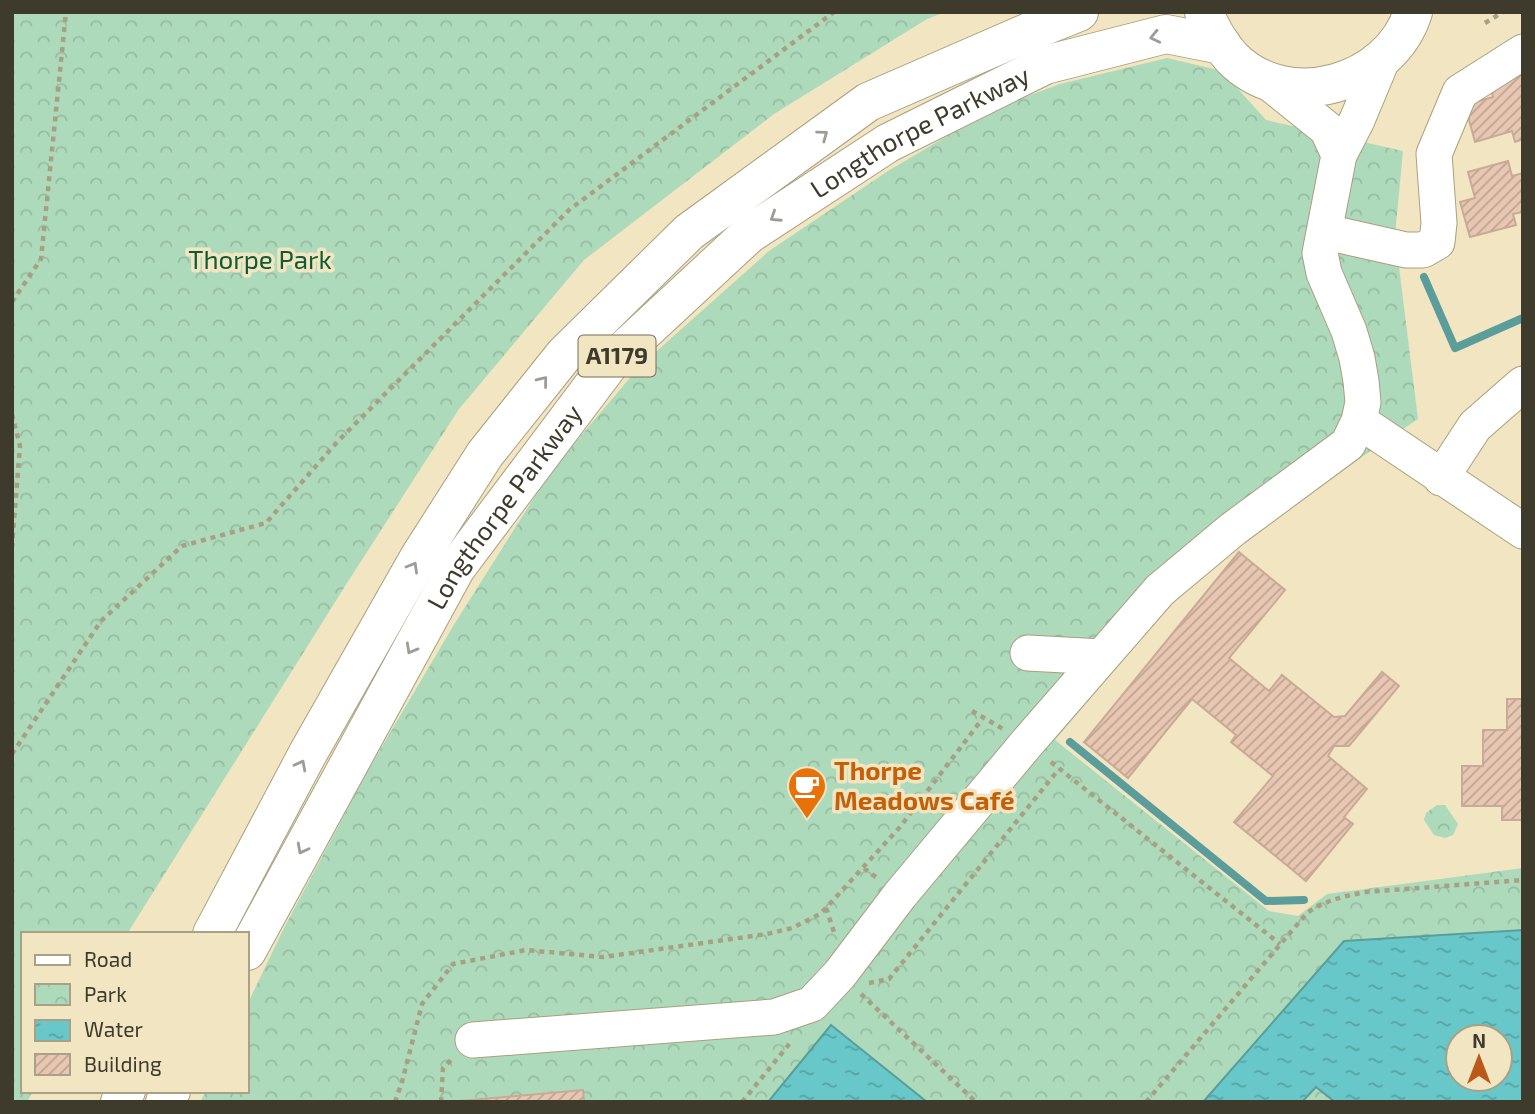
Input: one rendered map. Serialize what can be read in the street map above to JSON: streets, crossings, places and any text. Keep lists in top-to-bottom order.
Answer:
{
  "streets": {
    "main road": ["Longthorpe Parkway", "A1179"]
  },
  "parks": ["Thorpe Park"],
  "places": {
    "cafe": ["Thorpe Meadows Café"]
  },
  "legend": [
    "Road",
    "Park",
    "Water",
    "Building"
  ],
  "north": "top"
}
